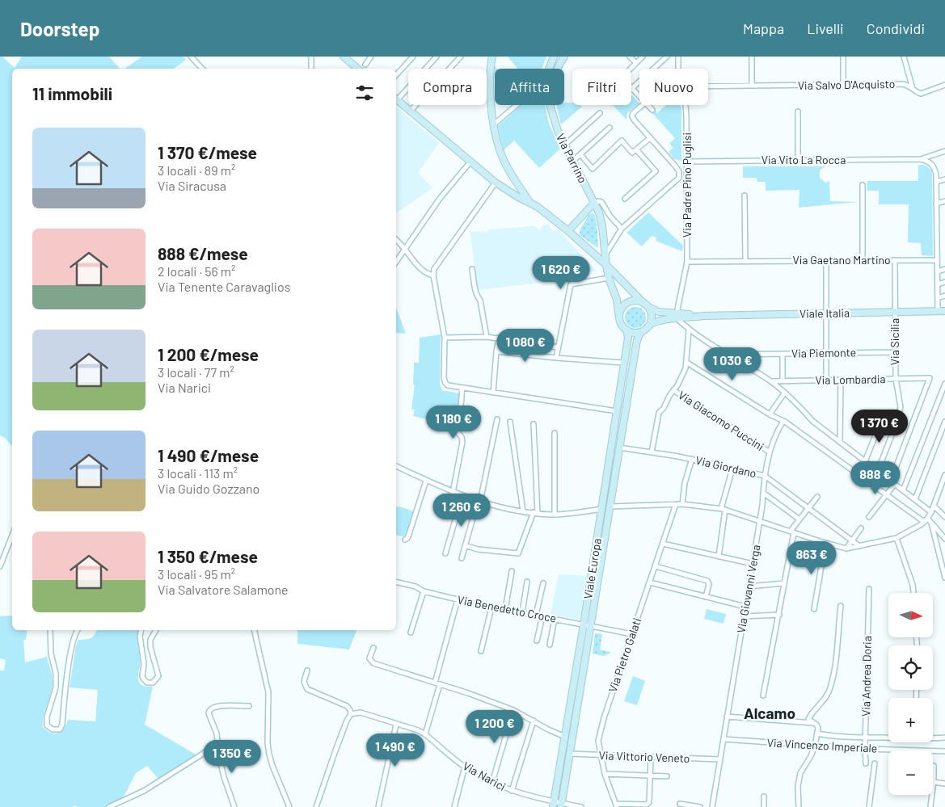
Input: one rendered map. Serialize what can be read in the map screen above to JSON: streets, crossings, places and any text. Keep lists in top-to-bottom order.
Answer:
{
  "streets": {
    "street": [
      "Via Salvo D'Acquisto",
      "Via Parrino",
      "Via Vito La Rocca",
      "Via Padre Pino Puglisi",
      "Via Gaetano Martino",
      "Viale Italia",
      "Via Sicilia",
      "Via Piemonte",
      "Via Lombardia",
      "Via Giacomo Puccini",
      "Via Giordano",
      "Viale Europa",
      "Via Giovanni Verga",
      "Via Benedetto Croce",
      "Via Pietro Galati",
      "Via Andrea Doria",
      "Via Vincenzo Imperiale",
      "Via Vittorio Veneto",
      "Via Narici"
    ]
  },
  "crossings": [
    ["Via Parrino", "Viale Italia"],
    ["Via Parrino", "Viale Europa"],
    ["Via Vito La Rocca", "Via Padre Pino Puglisi"],
    ["Via Padre Pino Puglisi", "Via Gaetano Martino"],
    ["Via Padre Pino Puglisi", "Viale Italia"],
    ["Via Gaetano Martino", "Via Sicilia"],
    ["Viale Italia", "Via Sicilia"],
    ["Viale Italia", "Viale Europa"],
    ["Via Sicilia", "Via Piemonte"],
    ["Via Sicilia", "Via Lombardia"],
    ["Via Giacomo Puccini", "Via Giovanni Verga"],
    ["Via Giordano", "Viale Europa"],
    ["Via Giordano", "Via Giovanni Verga"],
    ["Viale Europa", "Via Benedetto Croce"],
    ["Viale Europa", "Via Vittorio Veneto"],
    ["Viale Europa", "Via Narici"],
    ["Via Giovanni Verga", "Via Vincenzo Imperiale"],
    ["Via Giovanni Verga", "Via Vittorio Veneto"],
    ["Via Benedetto Croce", "Via Pietro Galati"],
    ["Via Pietro Galati", "Via Vittorio Veneto"],
    ["Via Andrea Doria", "Via Vincenzo Imperiale"]
  ],
  "districts": ["Alcamo"],
  "north": "right",
  "page": {
    "header": "Doorstep",
    "nav": ["Mappa", "Livelli", "Condividi"],
    "chip": [
      "Compra",
      "Affitta",
      "Filtri",
      "Nuovo"
    ],
    "heading": "11 immobili",
    "list": [
      {
        "name": "1 370 €/mese",
        "note": "3 locali · 89 m² · Via Siracusa"
      },
      {
        "name": "888 €/mese",
        "note": "2 locali · 56 m² · Via Tenente Caravaglios"
      },
      {
        "name": "1 200 €/mese",
        "note": "3 locali · 77 m² · Via Narici"
      },
      {
        "name": "1 490 €/mese",
        "note": "3 locali · 113 m² · Via Guido Gozzano"
      },
      {
        "name": "1 350 €/mese",
        "note": "3 locali · 95 m² · Via Salvatore Salamone"
      }
    ],
    "price": [
      "1 620 €",
      "1 080 €",
      "1 030 €",
      "1 180 €",
      "1 370 €",
      "888 €",
      "1 260 €",
      "863 €",
      "1 200 €",
      "1 490 €",
      "1 350 €"
    ],
    "map_buttons": ["+", "−"]
  }
}
